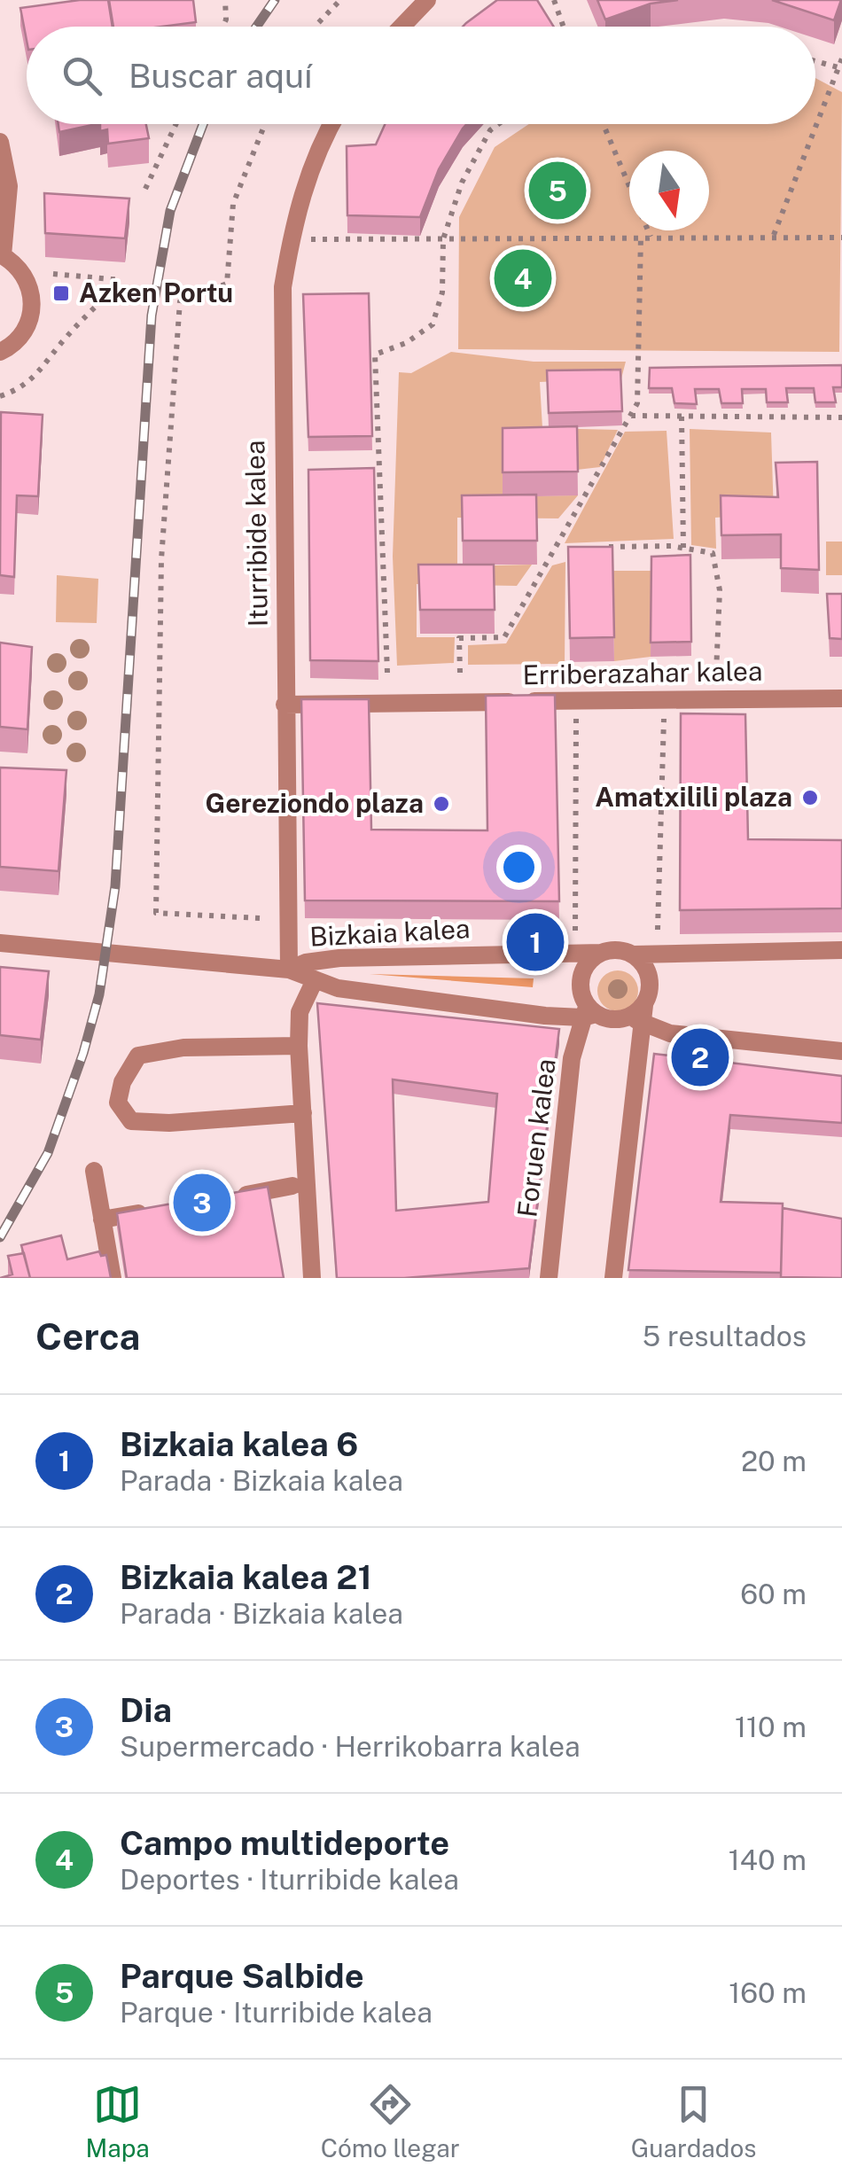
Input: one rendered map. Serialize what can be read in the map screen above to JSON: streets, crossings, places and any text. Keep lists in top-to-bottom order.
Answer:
{
  "streets": {
    "street": [
      "Iturribide kalea",
      "Erriberazahar kalea",
      "Bizkaia kalea",
      "Foruen kalea"
    ]
  },
  "crossings": [
    ["Iturribide kalea", "Erriberazahar kalea"],
    ["Iturribide kalea", "Bizkaia kalea"],
    ["Bizkaia kalea", "Foruen kalea"]
  ],
  "places": {
    "transit": ["Azken Portu"],
    "other": ["Amatxilili plaza", "Gereziondo plaza"]
  },
  "north": "bottom",
  "page": {
    "search": "Buscar aquí",
    "pins": [
      "5",
      "4",
      "1",
      "2",
      "3"
    ],
    "heading": ["Cerca", "5 resultados"],
    "list": [
      {
        "mark": "1",
        "name": "Bizkaia kalea 6",
        "note": "Parada · Bizkaia kalea",
        "value": "20 m"
      },
      {
        "mark": "2",
        "name": "Bizkaia kalea 21",
        "note": "Parada · Bizkaia kalea",
        "value": "60 m"
      },
      {
        "mark": "3",
        "name": "Dia",
        "note": "Supermercado · Herrikobarra kalea",
        "value": "110 m"
      },
      {
        "mark": "4",
        "name": "Campo multideporte",
        "note": "Deportes · Iturribide kalea",
        "value": "140 m"
      },
      {
        "mark": "5",
        "name": "Parque Salbide",
        "note": "Parque · Iturribide kalea",
        "value": "160 m"
      }
    ],
    "nav": ["Mapa", "Cómo llegar", "Guardados"]
  }
}
